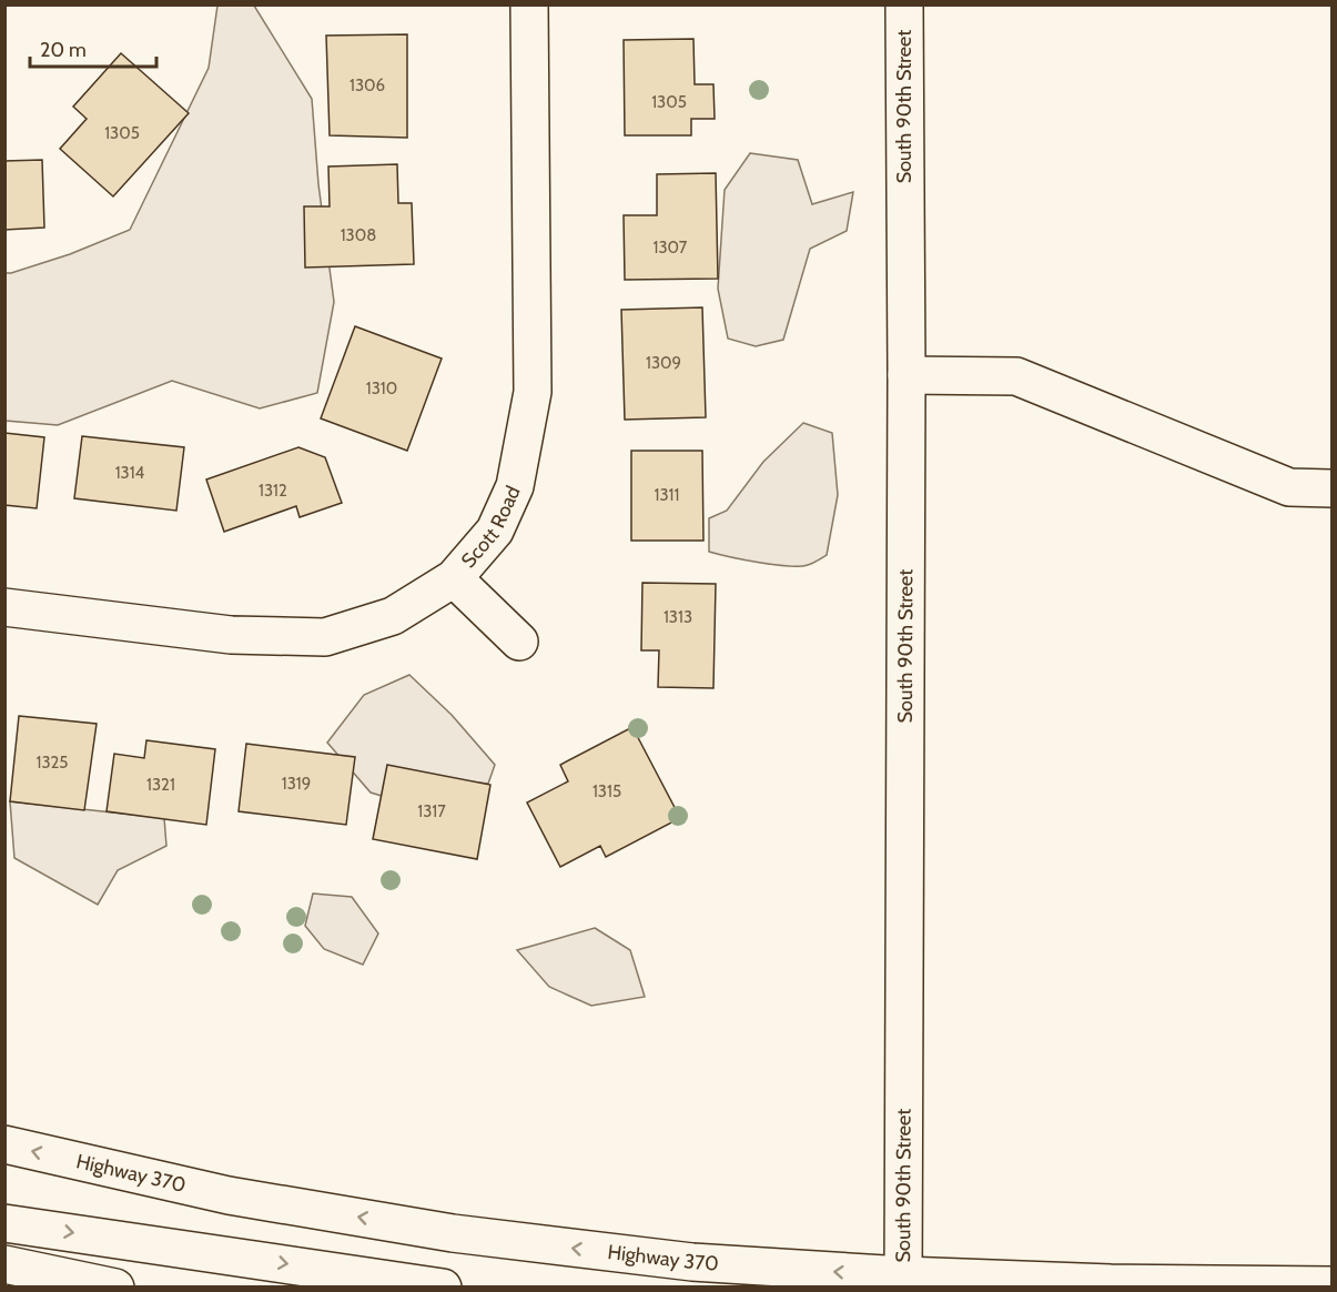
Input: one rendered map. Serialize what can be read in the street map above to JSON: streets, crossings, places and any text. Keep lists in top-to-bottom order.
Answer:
{
  "streets": {
    "main road": ["South 90th Street", "Scott Road", "Highway 370"]
  },
  "crossings": [
    ["South 90th Street", "Highway 370"]
  ],
  "house_numbers": [
    "1306",
    "1305",
    "1305",
    "1308",
    "1307",
    "1309",
    "1310",
    "1314",
    "1312",
    "1311",
    "1313",
    "1325",
    "1319",
    "1321",
    "1315",
    "1317"
  ],
  "scale_bar": "20 m"
}
